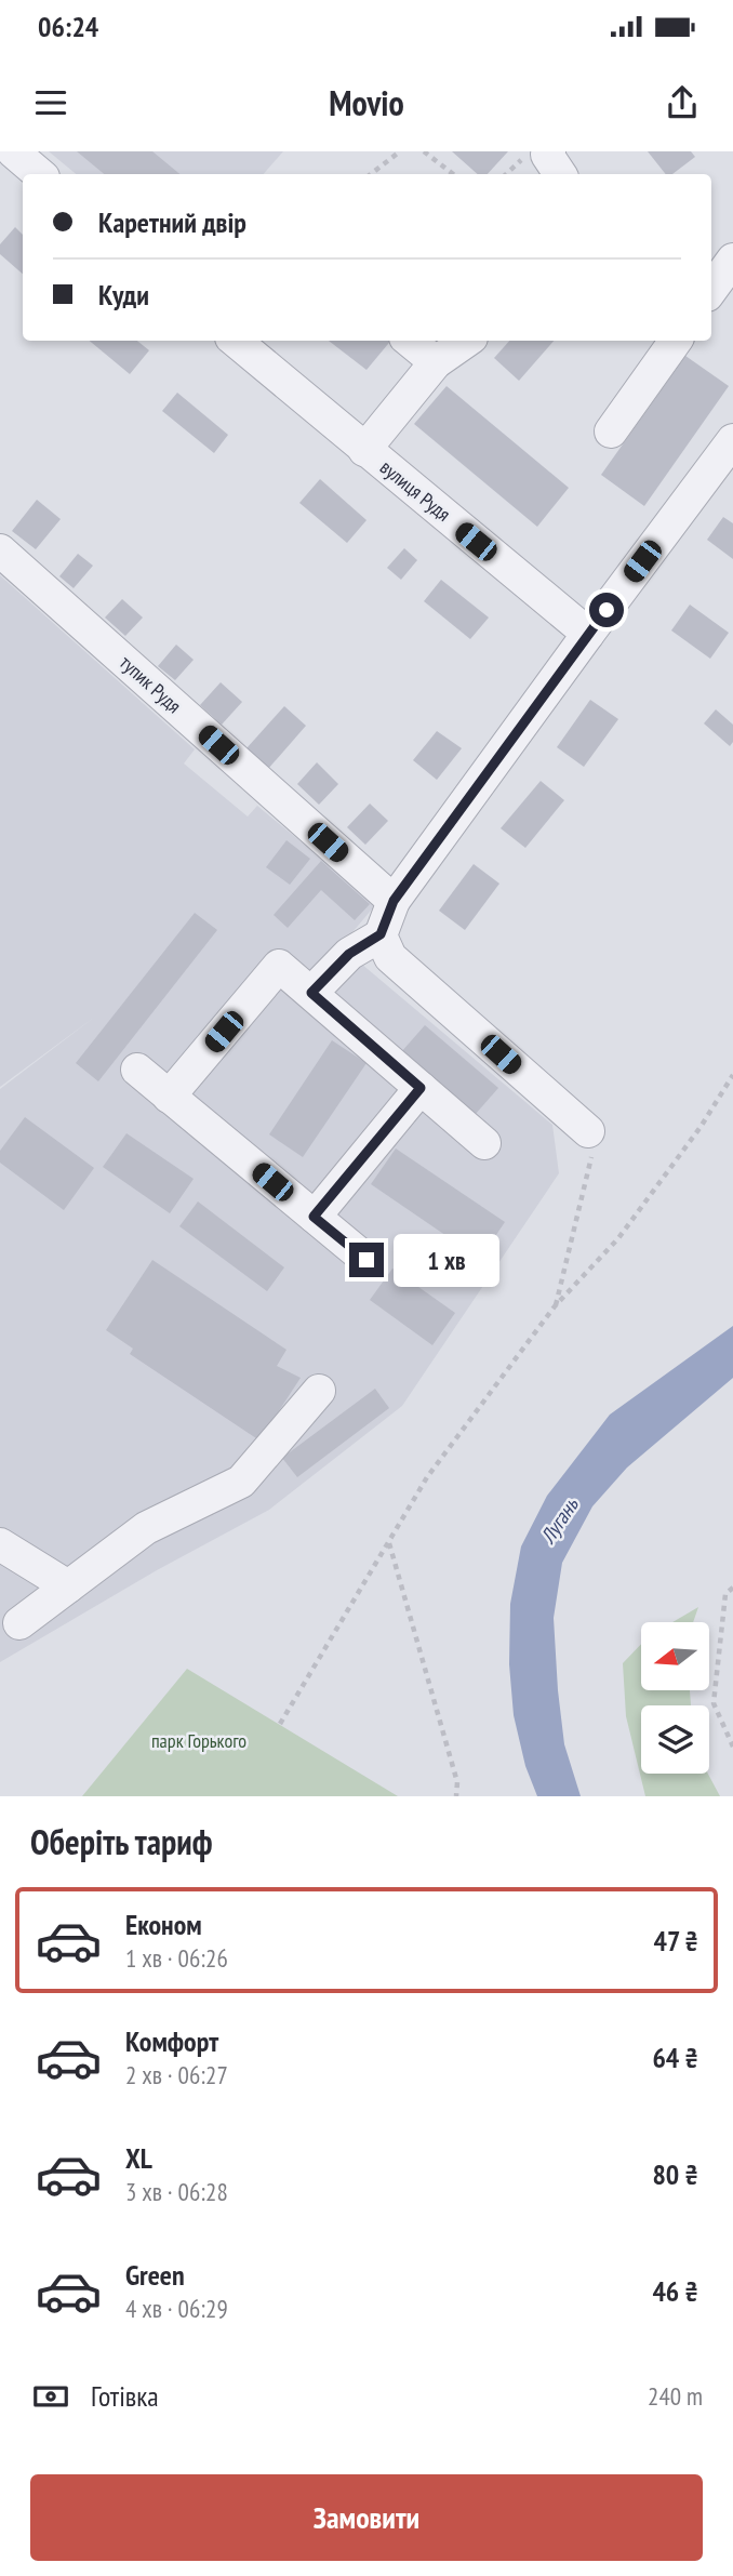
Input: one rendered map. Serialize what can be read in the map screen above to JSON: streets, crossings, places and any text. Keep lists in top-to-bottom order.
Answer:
{
  "streets": {
    "street": ["вулиця Рудя", "тупик Рудя"]
  },
  "water": ["Лугань"],
  "parks": ["парк Горького"],
  "north": "left",
  "page": {
    "status": "06:24",
    "header": "Movio",
    "banner": ["Каретний двір", "Куди"],
    "bubble": "1 хв",
    "heading": "Оберіть тариф",
    "list": [
      {
        "name": "Економ",
        "note": "1 хв · 06:26",
        "value": "47 ₴"
      },
      {
        "name": "Комфорт",
        "note": "2 хв · 06:27",
        "value": "64 ₴"
      },
      {
        "name": "XL",
        "note": "3 хв · 06:28",
        "value": "80 ₴"
      },
      {
        "name": "Green",
        "note": "4 хв · 06:29",
        "value": "46 ₴"
      }
    ],
    "pay": ["Готівка", "240 m"],
    "buttons": "Замовити"
  }
}
